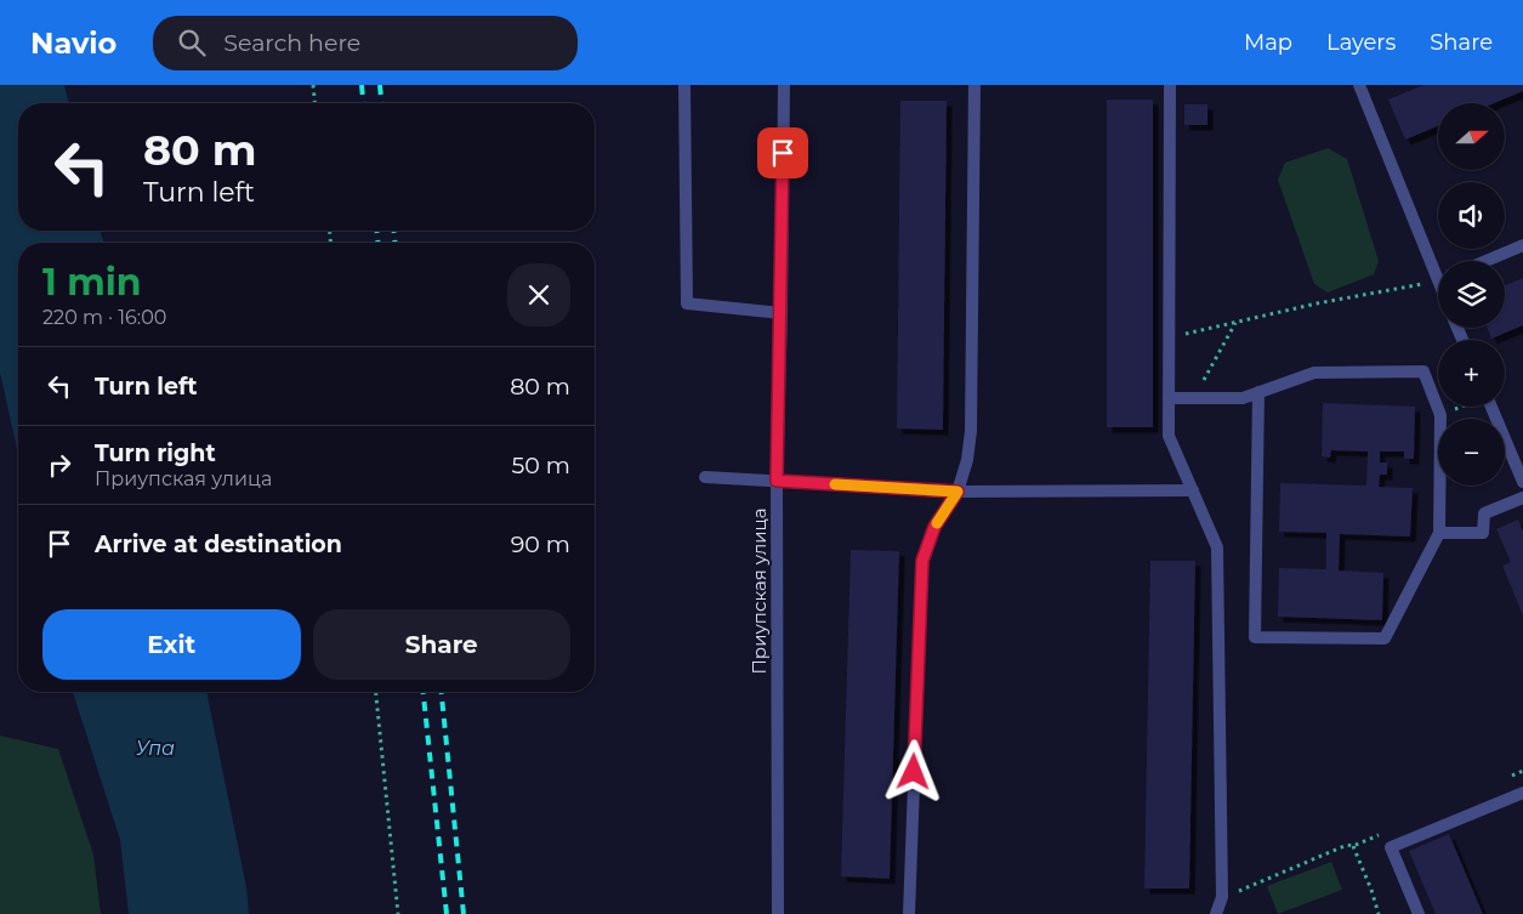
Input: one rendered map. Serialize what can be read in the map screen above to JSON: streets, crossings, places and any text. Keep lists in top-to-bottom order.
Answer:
{
  "streets": {
    "street": ["Приупская улица"]
  },
  "water": ["Упа"],
  "north": "right",
  "page": {
    "header": "Navio",
    "search": "Search here",
    "nav": ["Map", "Layers", "Share"],
    "map_buttons": ["+", "−"],
    "turn": ["80 m", "Turn left"],
    "heading": ["1 min", "220 m · 16:00"],
    "list": [
      {
        "name": "Turn left",
        "value": "80 m"
      },
      {
        "name": "Turn right",
        "note": "Приупская улица",
        "value": "50 m"
      },
      {
        "name": "Arrive at destination",
        "value": "90 m"
      }
    ],
    "buttons": ["Exit", "Share"]
  }
}
